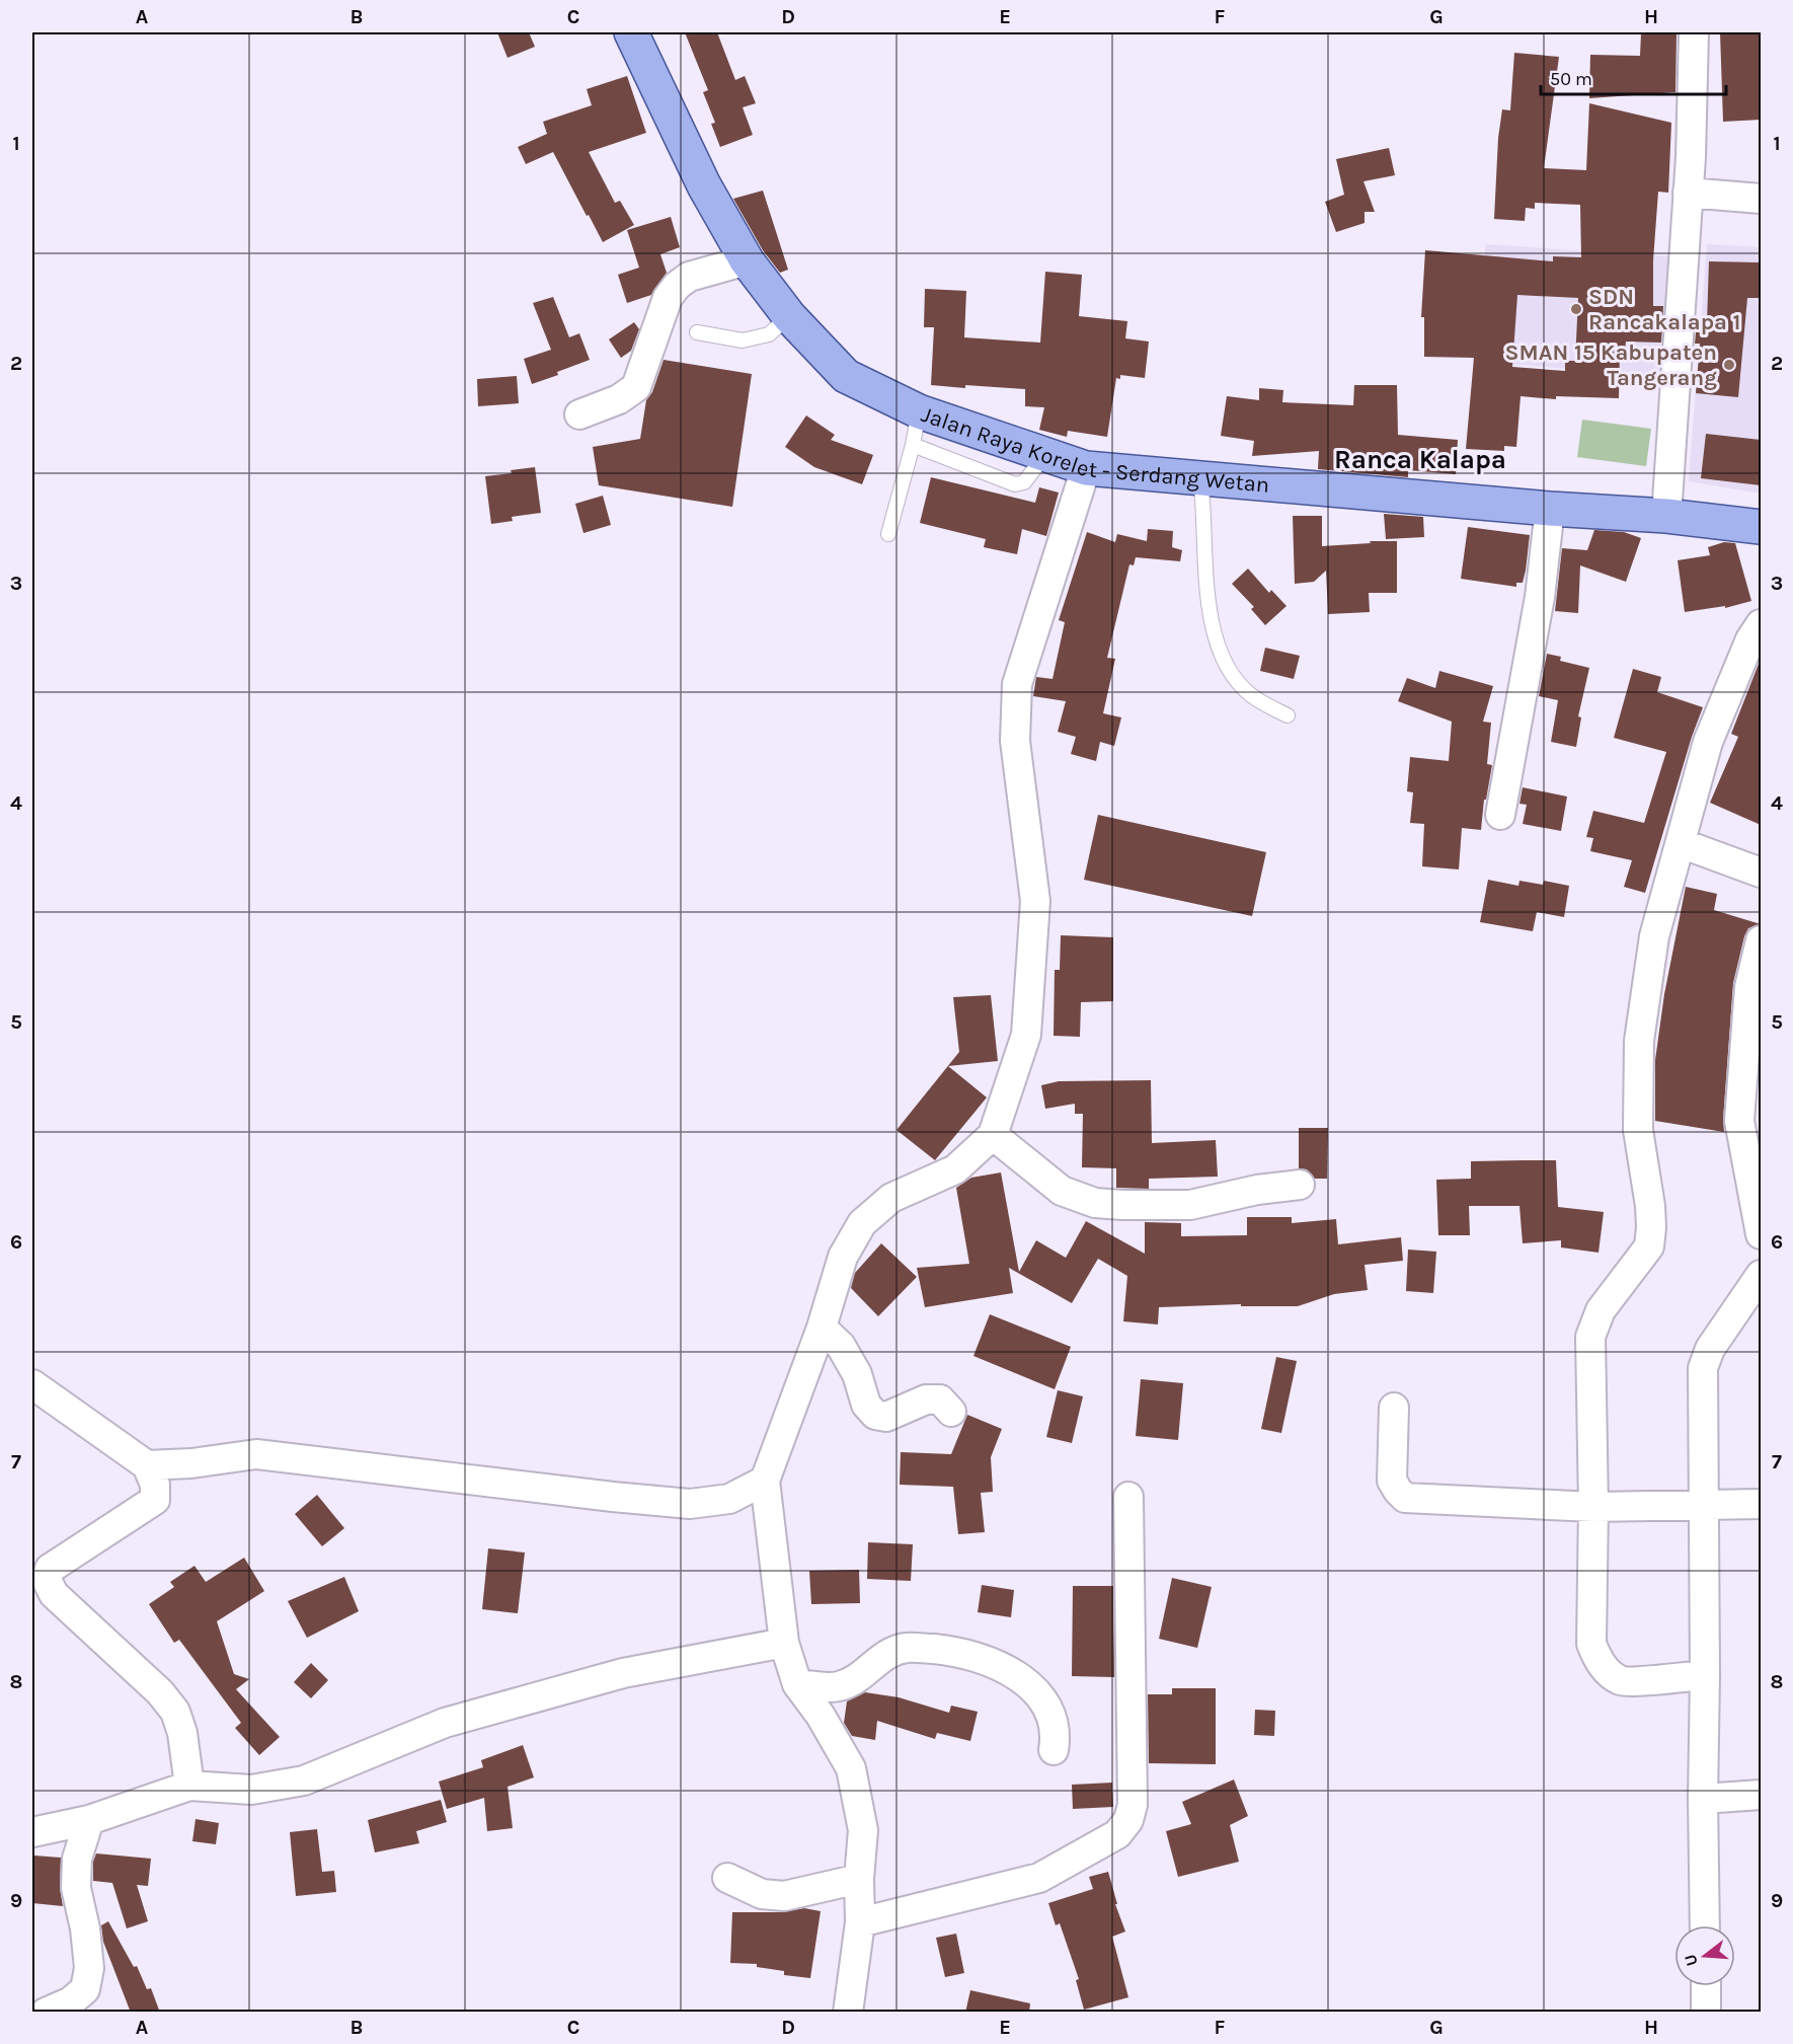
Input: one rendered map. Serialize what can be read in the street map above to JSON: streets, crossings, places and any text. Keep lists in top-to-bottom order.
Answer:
{
  "streets": {
    "main road": ["Jalan Raya Korelet - Serdang Wetan"]
  },
  "districts": ["Ranca Kalapa"],
  "places": ["SDN Rancakalapa 1", "SMAN 15 Kabupaten Tangerang"],
  "scale_bar": "50 m",
  "north": "left",
  "grid": {
    "columns": [
      "A",
      "B",
      "C",
      "D",
      "E",
      "F",
      "G",
      "H"
    ],
    "rows": [
      "1",
      "2",
      "3",
      "4",
      "5",
      "6",
      "7",
      "8",
      "9"
    ]
  }
}
